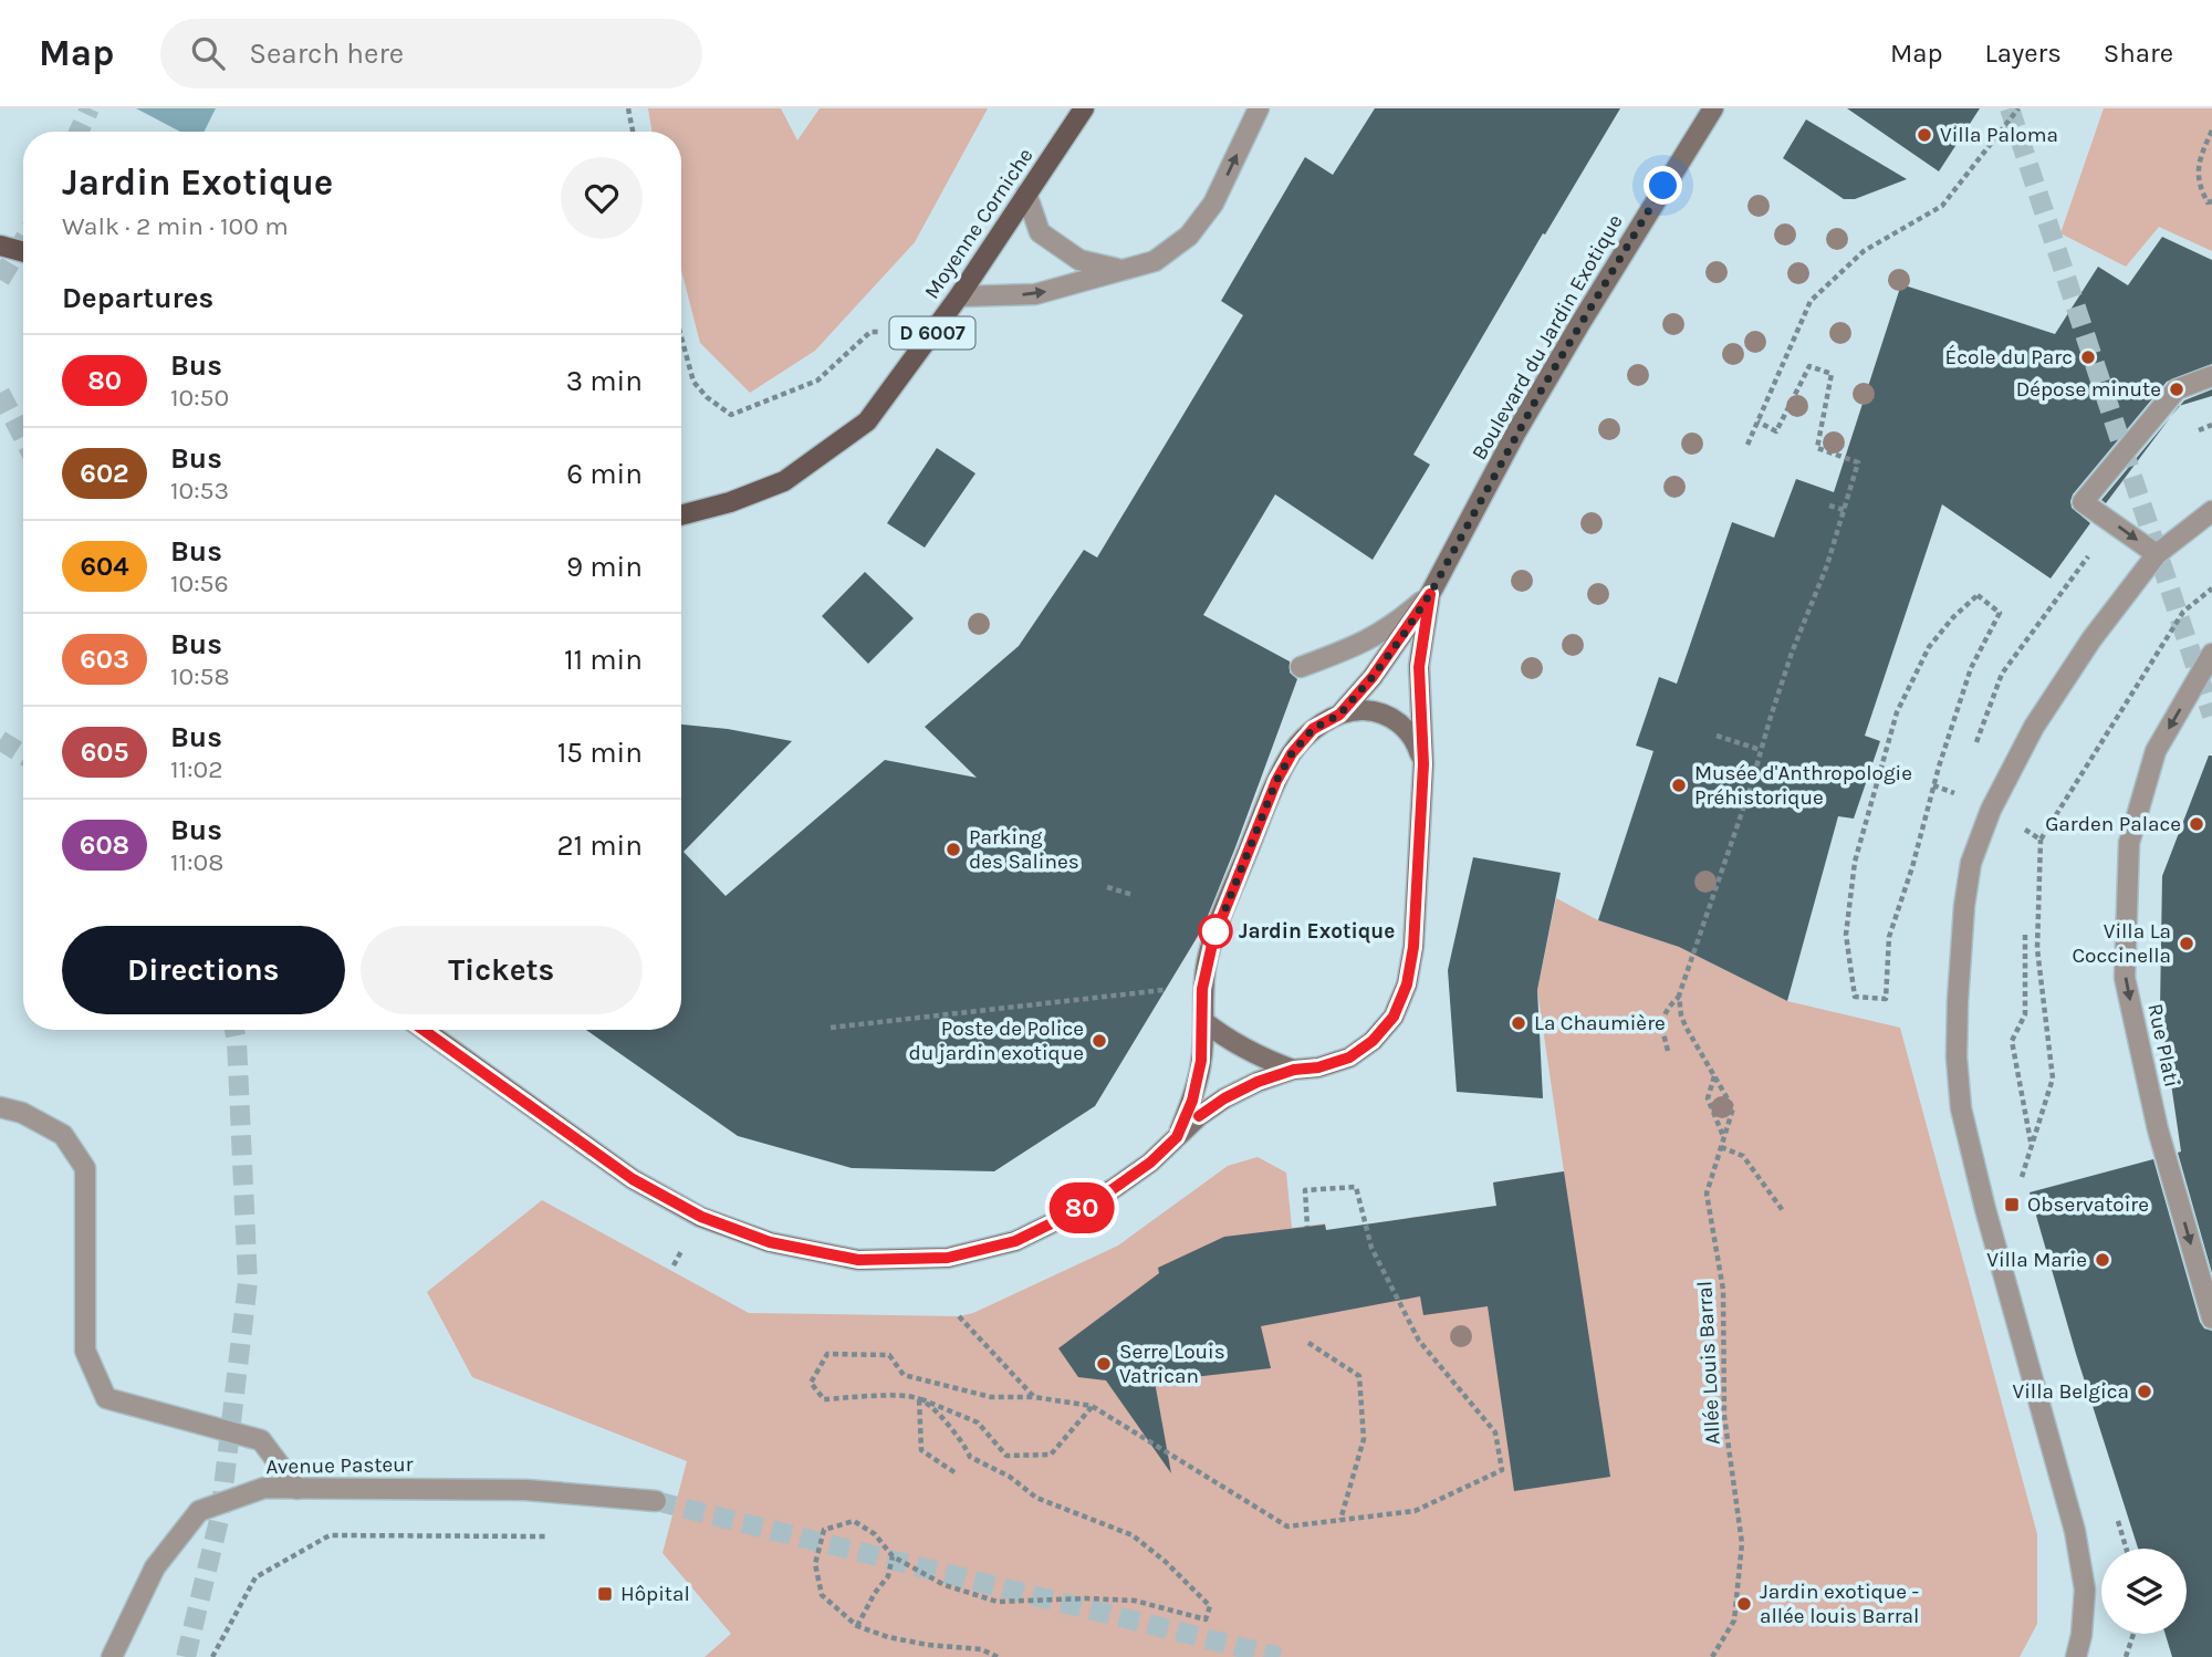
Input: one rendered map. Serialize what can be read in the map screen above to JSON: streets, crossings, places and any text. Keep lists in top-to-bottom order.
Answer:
{
  "streets": {
    "main road": ["Moyenne Corniche", "D 6007", "Boulevard du Jardin Exotique"],
    "street": ["Rue Plati", "Avenue Pasteur"],
    "path": ["Allée Louis Barral"]
  },
  "places": {
    "other": [
      "Villa Paloma",
      "École du Parc",
      "Dépose minute",
      "Musée d'Anthropologie Préhistorique",
      "Garden Palace",
      "Parking des Salines",
      "Jardin Exotique",
      "Villa La Coccinella",
      "La Chaumière",
      "Poste de Police du jardin exotique",
      "Villa Marie",
      "Serre Louis Vatrican",
      "Villa Belgica",
      "Jardin exotique - allée louis Barral"
    ],
    "transit": ["Observatoire", "Hôpital"]
  },
  "lines": ["bus line 80"],
  "page": {
    "header": "Map",
    "search": "Search here",
    "nav": ["Map", "Layers", "Share"],
    "on_map": "80",
    "heading": [
      ["Jardin Exotique", "Walk · 2 min · 100 m"],
      "Departures"
    ],
    "list": [
      {
        "mark": "80",
        "name": "Bus",
        "note": "10:50",
        "value": "3 min"
      },
      {
        "mark": "602",
        "name": "Bus",
        "note": "10:53",
        "value": "6 min"
      },
      {
        "mark": "604",
        "name": "Bus",
        "note": "10:56",
        "value": "9 min"
      },
      {
        "mark": "603",
        "name": "Bus",
        "note": "10:58",
        "value": "11 min"
      },
      {
        "mark": "605",
        "name": "Bus",
        "note": "11:02",
        "value": "15 min"
      },
      {
        "mark": "608",
        "name": "Bus",
        "note": "11:08",
        "value": "21 min"
      }
    ],
    "buttons": ["Directions", "Tickets"]
  }
}
